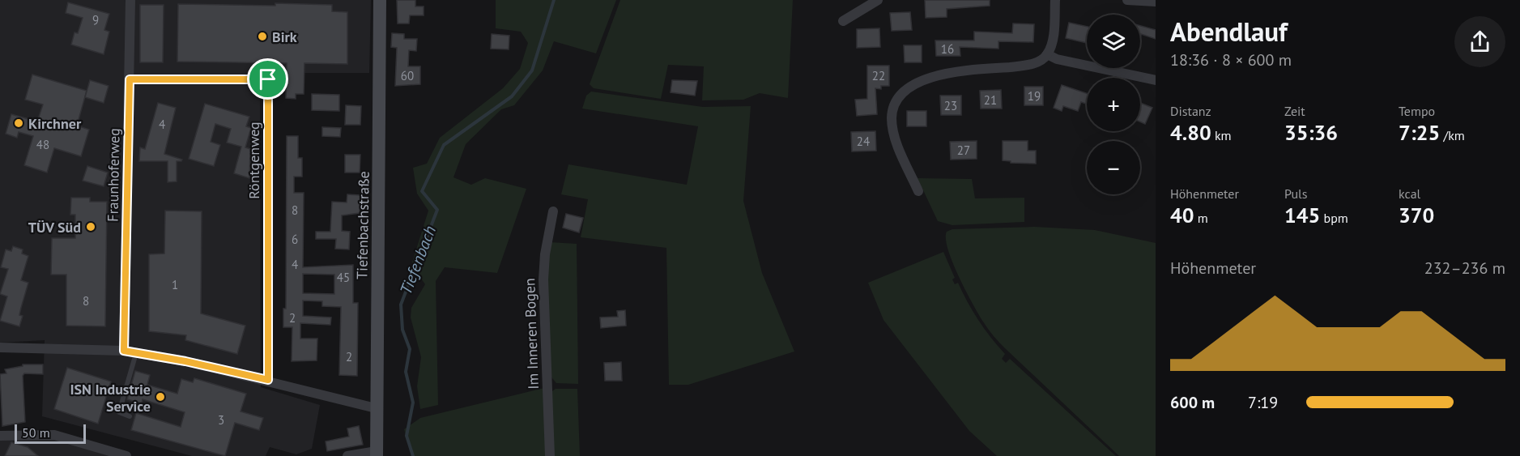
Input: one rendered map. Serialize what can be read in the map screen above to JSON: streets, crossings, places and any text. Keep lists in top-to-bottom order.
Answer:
{
  "streets": {
    "street": [
      "Röntgenweg",
      "Fraunhoferweg",
      "Tiefenbachstraße",
      "Im Inneren Bogen"
    ]
  },
  "crossings": [
    ["Röntgenweg", "Fraunhoferweg"]
  ],
  "water": ["Tiefenbach"],
  "places": [
    "Birk",
    "Kirchner",
    "TÜV Süd",
    "ISN Industrie Service"
  ],
  "house_numbers": [
    "9",
    "16",
    "60",
    "22",
    "19",
    "21",
    "23",
    "4",
    "24",
    "48",
    "27",
    "8",
    "6",
    "4",
    "45",
    "1",
    "8",
    "2",
    "2",
    "3"
  ],
  "scale_bar": "50 m",
  "page": {
    "heading": ["Abendlauf", "18:36 · 8 × 600 m"],
    "map_buttons": ["+", "−"],
    "stats": [
      ["Distanz", "4.80 km"],
      ["Zeit", "35:36"],
      ["Tempo", "7:25 /km"],
      ["Höhenmeter", "40 m"],
      ["Puls", "145 bpm"],
      ["kcal", "370"]
    ],
    "chart": ["Höhenmeter", "232–236 m"],
    "list": [
      {
        "name": "600 m",
        "note": "7:19"
      }
    ],
    "scale": "50 m"
  }
}
